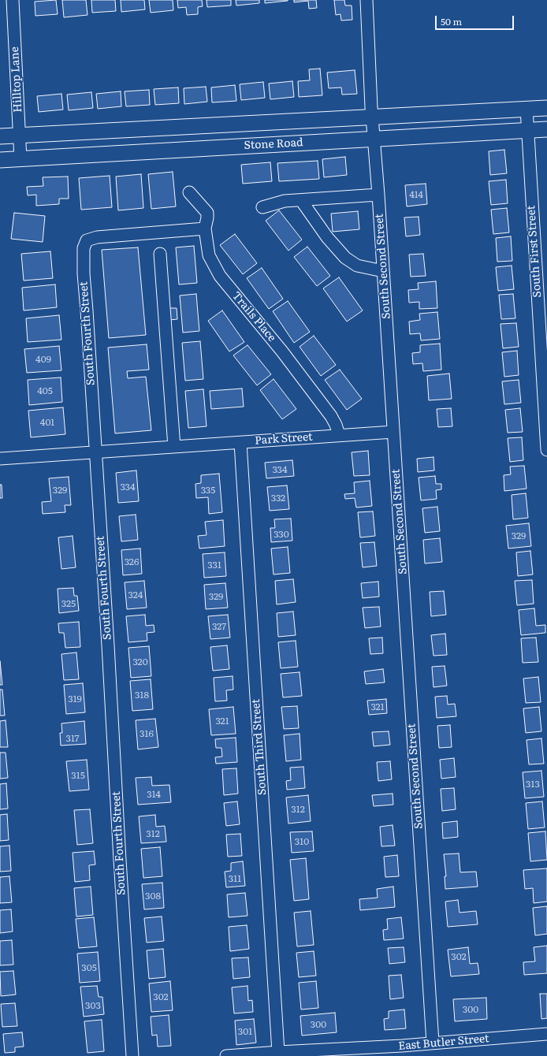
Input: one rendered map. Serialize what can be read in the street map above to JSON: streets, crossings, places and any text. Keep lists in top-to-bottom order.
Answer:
{
  "streets": {
    "main road": ["Stone Road"],
    "street": [
      "Hilltop Lane",
      "South First Street",
      "South Second Street",
      "Trails Place",
      "South Fourth Street",
      "Park Street",
      "South Third Street",
      "East Butler Street"
    ]
  },
  "crossings": [
    ["Hilltop Lane", "Stone Road"],
    ["Stone Road", "South First Street"],
    ["Stone Road", "South Second Street"],
    ["South Second Street", "Park Street"],
    ["South Second Street", "East Butler Street"],
    ["Trails Place", "South Fourth Street"],
    ["Trails Place", "Park Street"],
    ["South Fourth Street", "Park Street"],
    ["Park Street", "South Third Street"],
    ["South Third Street", "East Butler Street"]
  ],
  "house_numbers": [
    "414",
    "409",
    "405",
    "401",
    "334",
    "334",
    "329",
    "335",
    "332",
    "330",
    "329",
    "326",
    "331",
    "324",
    "329",
    "325",
    "327",
    "320",
    "318",
    "319",
    "321",
    "321",
    "316",
    "317",
    "315",
    "313",
    "314",
    "312",
    "312",
    "310",
    "311",
    "308",
    "302",
    "305",
    "302",
    "303",
    "300",
    "300",
    "301"
  ],
  "scale_bar": "50 m"
}
